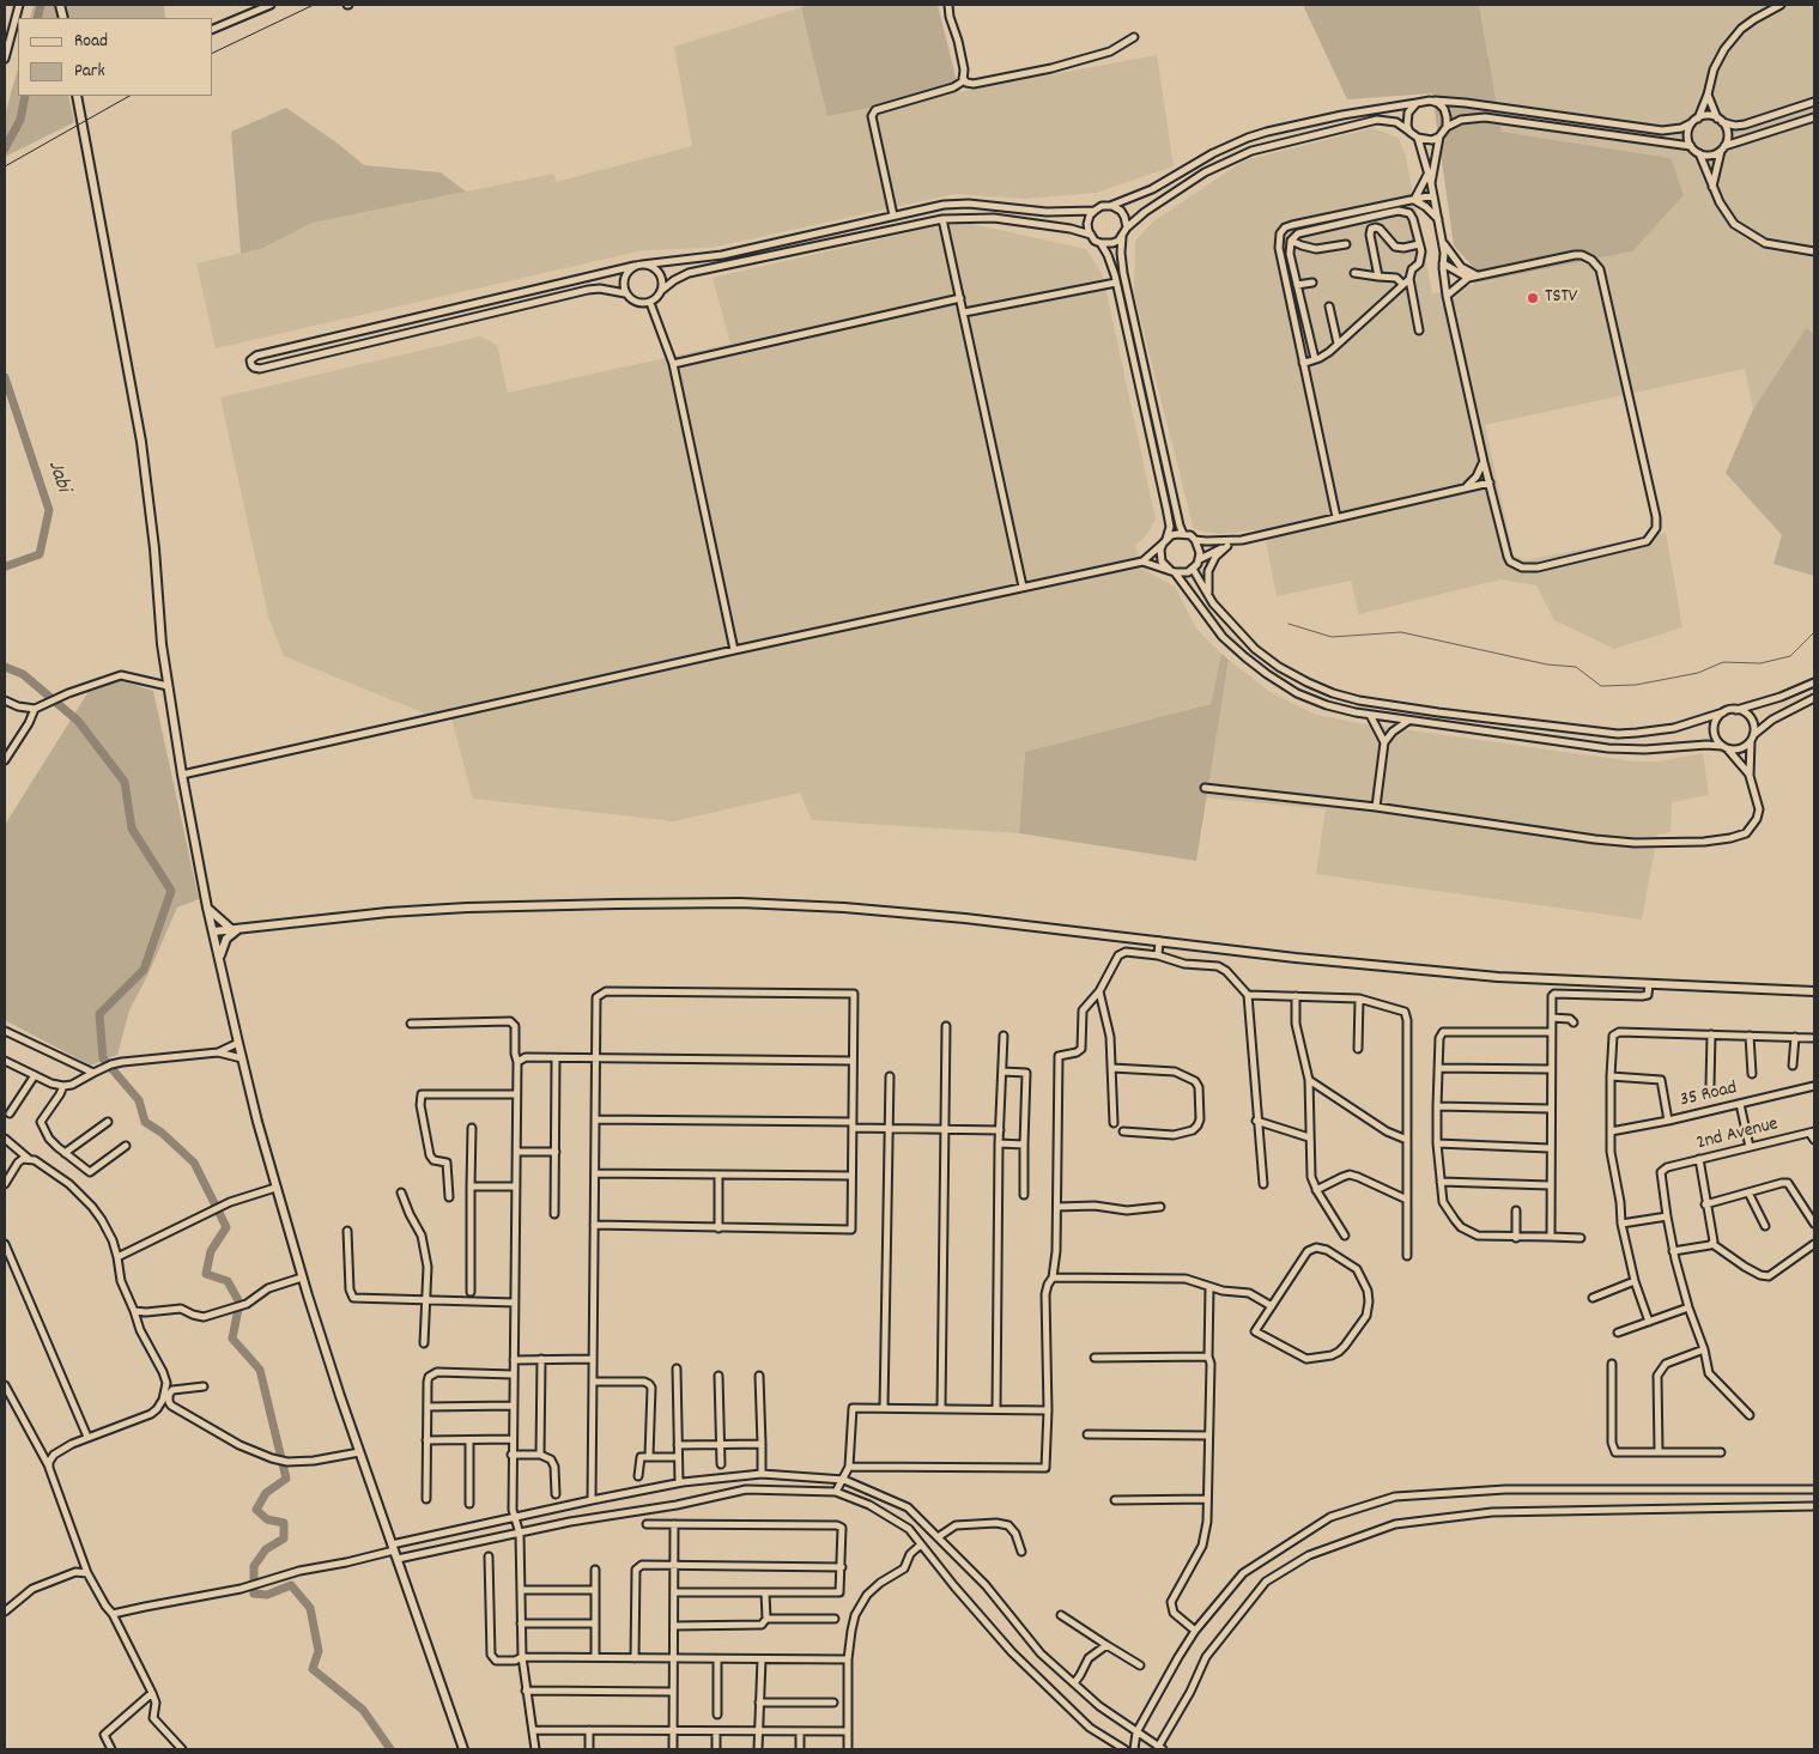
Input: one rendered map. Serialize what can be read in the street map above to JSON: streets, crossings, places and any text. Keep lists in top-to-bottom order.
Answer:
{
  "streets": {
    "street": ["35 Road", "2nd Avenue"]
  },
  "water": ["Jabi"],
  "places": ["TSTV"],
  "legend": ["Road", "Park"]
}
